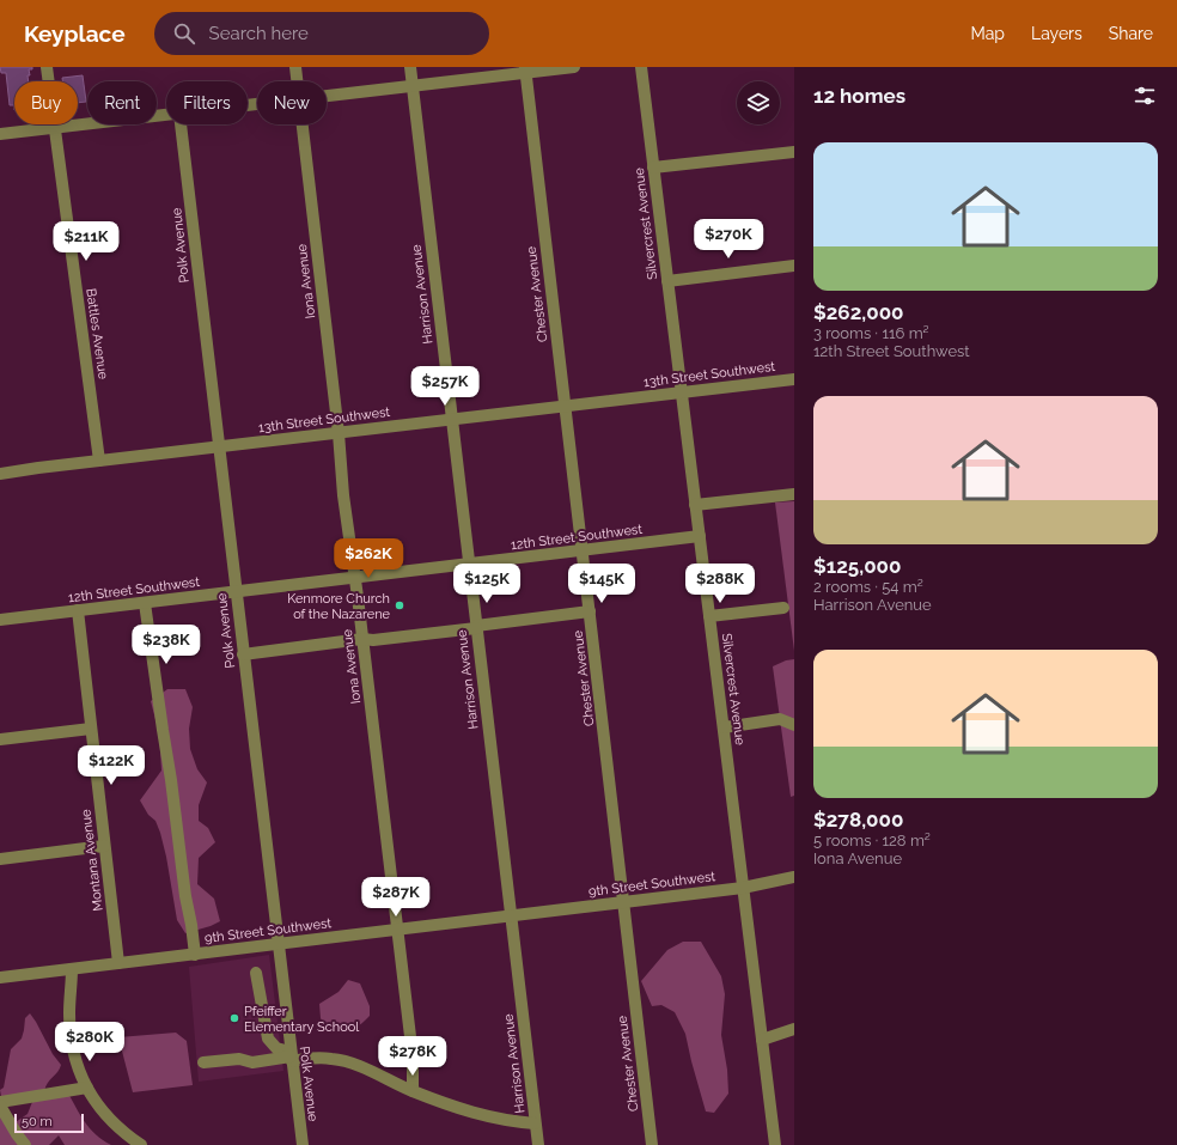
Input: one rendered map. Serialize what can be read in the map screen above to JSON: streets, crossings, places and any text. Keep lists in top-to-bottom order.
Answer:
{
  "streets": {
    "street": [
      "Silvercrest Avenue",
      "Polk Avenue",
      "Iona Avenue",
      "Harrison Avenue",
      "Chester Avenue",
      "Battles Avenue",
      "13th Street Southwest",
      "12th Street Southwest",
      "Montana Avenue",
      "9th Street Southwest"
    ]
  },
  "crossings": [
    ["Silvercrest Avenue", "13th Street Southwest"],
    ["Silvercrest Avenue", "12th Street Southwest"],
    ["Silvercrest Avenue", "9th Street Southwest"],
    ["Polk Avenue", "13th Street Southwest"],
    ["Polk Avenue", "12th Street Southwest"],
    ["Polk Avenue", "9th Street Southwest"],
    ["Iona Avenue", "13th Street Southwest"],
    ["Iona Avenue", "12th Street Southwest"],
    ["Iona Avenue", "9th Street Southwest"],
    ["Harrison Avenue", "13th Street Southwest"],
    ["Harrison Avenue", "12th Street Southwest"],
    ["Harrison Avenue", "9th Street Southwest"],
    ["Chester Avenue", "13th Street Southwest"],
    ["Chester Avenue", "12th Street Southwest"],
    ["Chester Avenue", "9th Street Southwest"],
    ["Battles Avenue", "13th Street Southwest"],
    ["12th Street Southwest", "Montana Avenue"],
    ["Montana Avenue", "9th Street Southwest"]
  ],
  "places": ["Kenmore Church of the Nazarene", "Pfeiffer Elementary School"],
  "scale_bar": "50 m",
  "page": {
    "header": "Keyplace",
    "search": "Search here",
    "nav": ["Map", "Layers", "Share"],
    "heading": "12 homes",
    "chip": [
      "Buy",
      "Rent",
      "Filters",
      "New"
    ],
    "list": [
      {
        "name": "$262,000",
        "note": "3 rooms · 116 m² · 12th Street Southwest"
      },
      {
        "name": "$125,000",
        "note": "2 rooms · 54 m² · Harrison Avenue"
      },
      {
        "name": "$278,000",
        "note": "5 rooms · 128 m² · Iona Avenue"
      }
    ],
    "price": [
      "$270K",
      "$211K",
      "$257K",
      "$262K",
      "$125K",
      "$145K",
      "$288K",
      "$238K",
      "$122K",
      "$287K",
      "$280K",
      "$278K"
    ],
    "scale": "50 m"
  }
}
